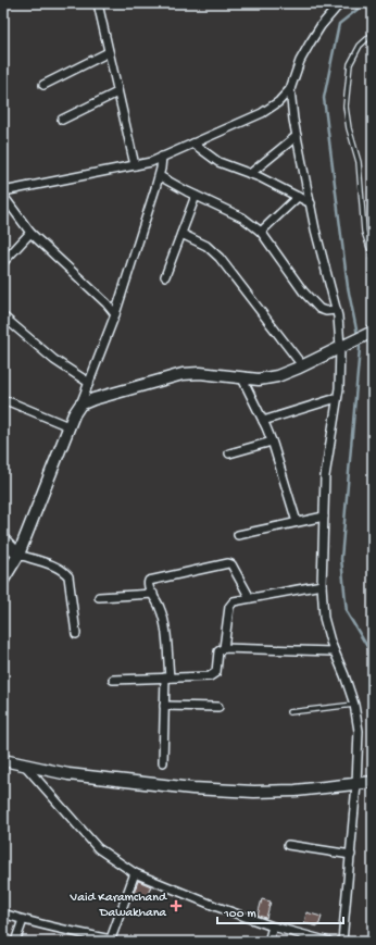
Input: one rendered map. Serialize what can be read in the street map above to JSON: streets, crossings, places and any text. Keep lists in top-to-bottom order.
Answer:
{
  "places": {
    "health": ["Vaid Karamchand Dawakhana"]
  },
  "scale_bar": "100 m"
}
